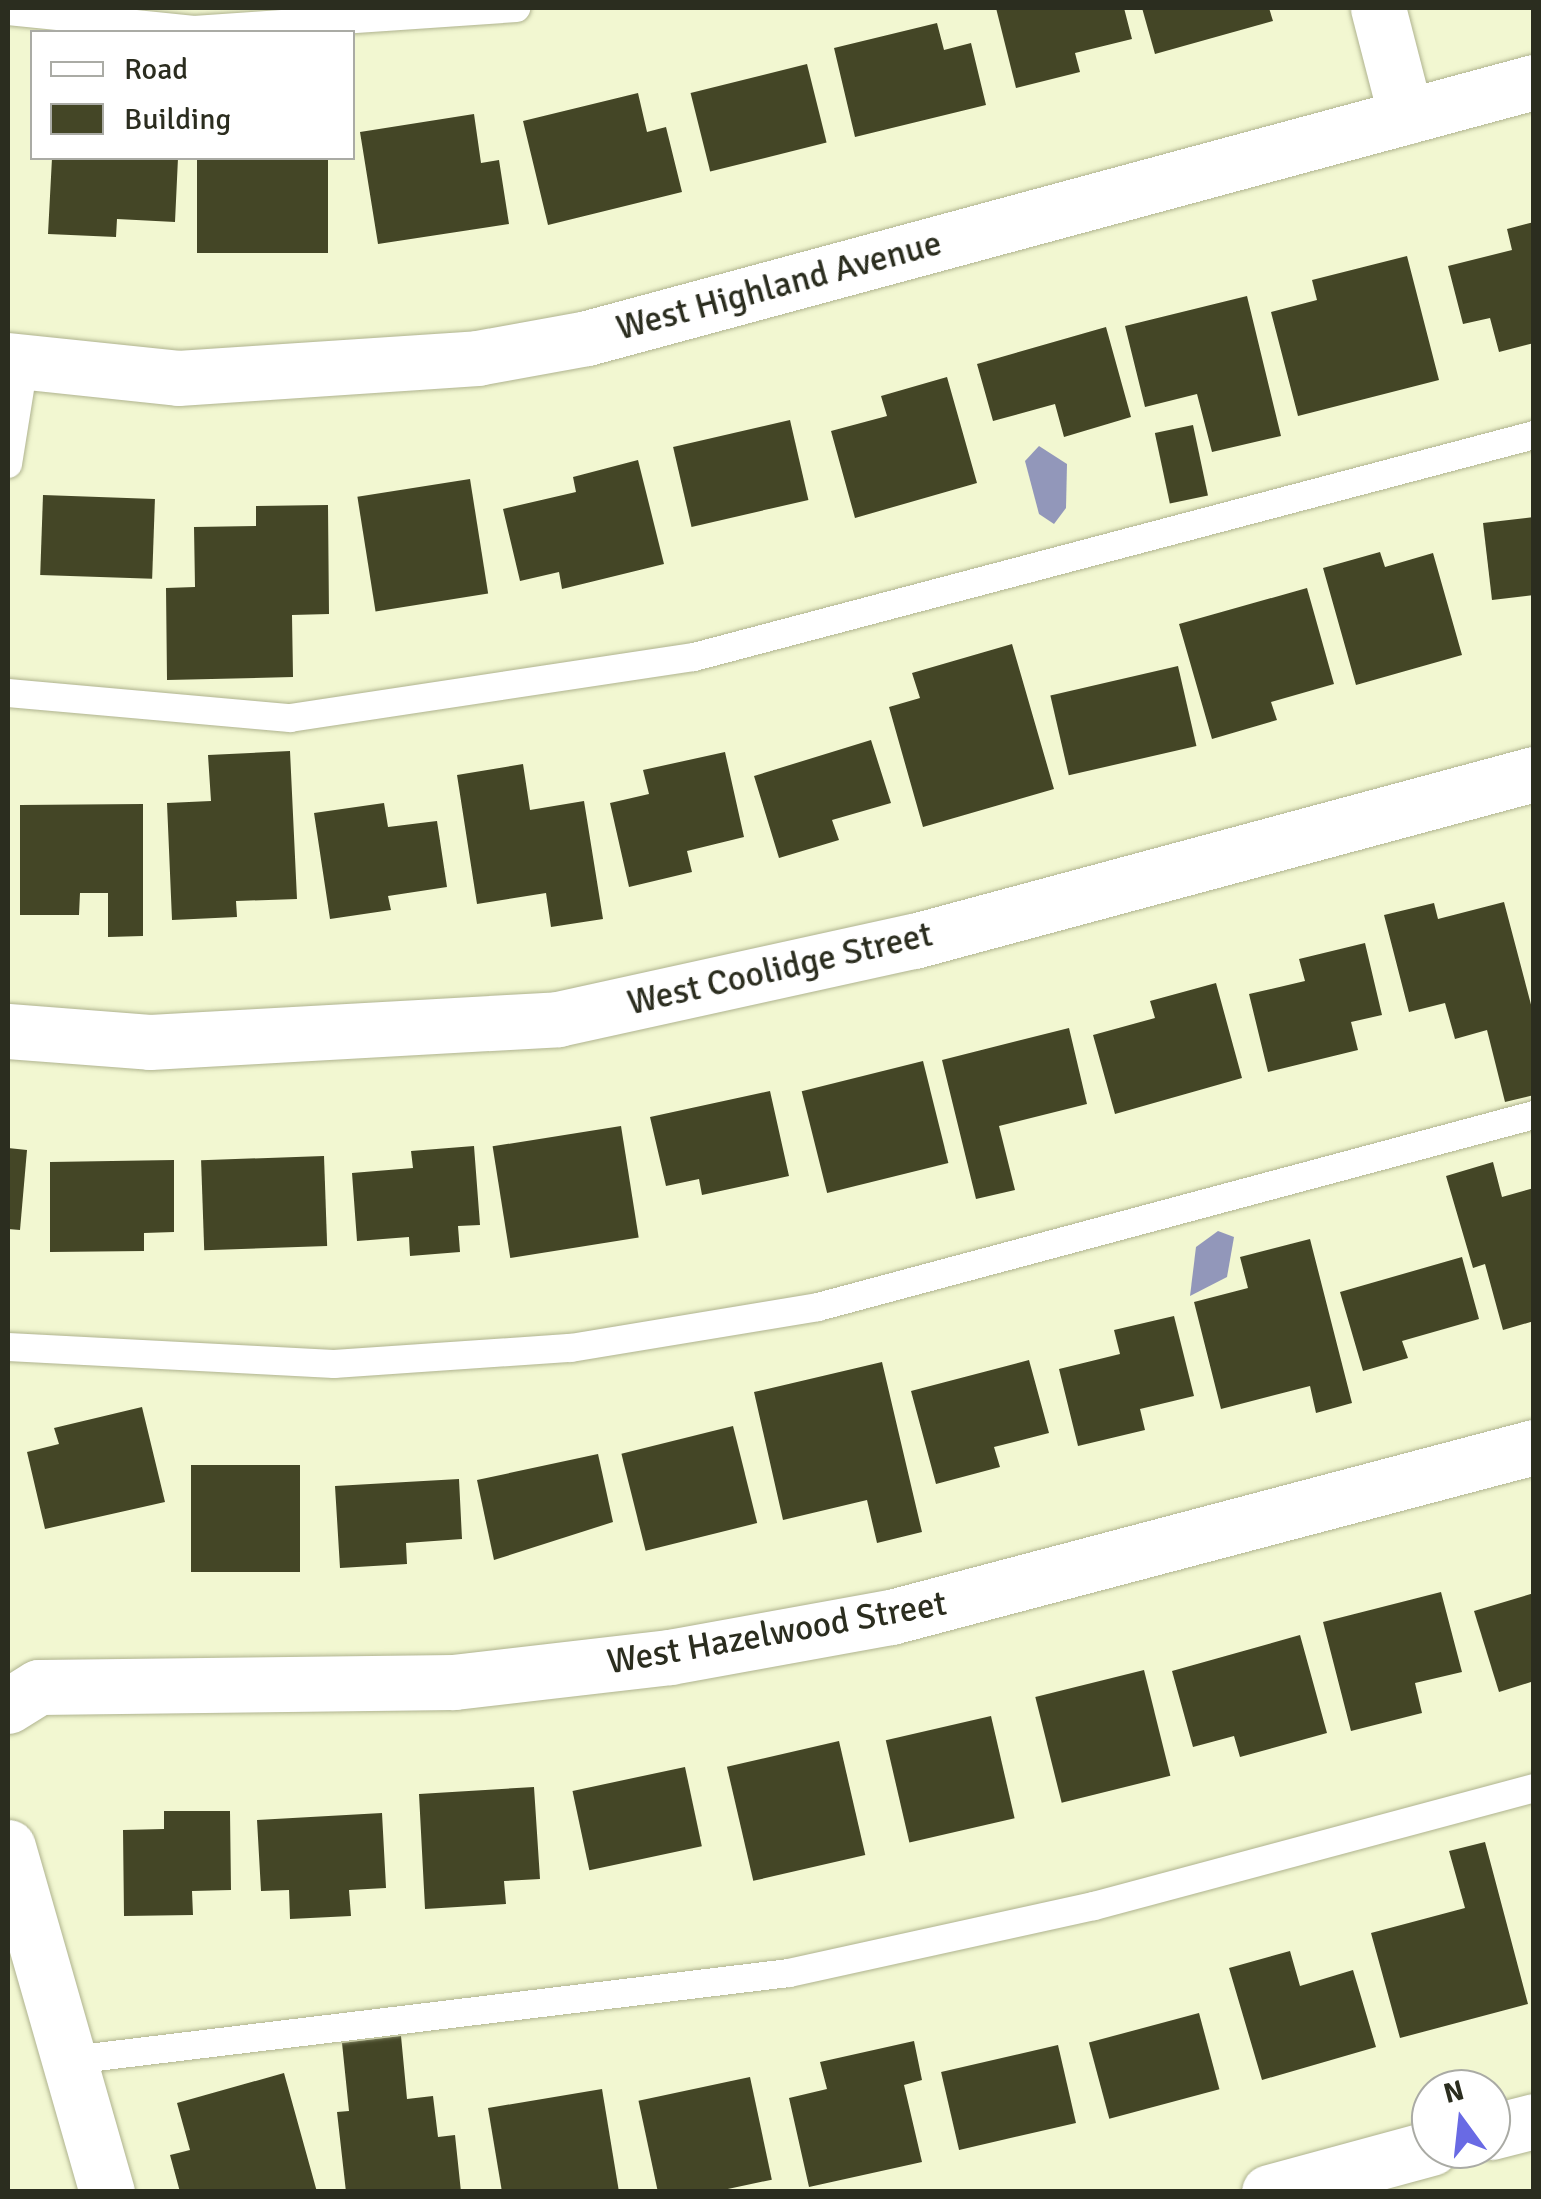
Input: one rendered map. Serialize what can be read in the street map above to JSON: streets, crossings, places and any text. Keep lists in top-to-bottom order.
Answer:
{
  "streets": {
    "street": ["West Highland Avenue", "West Coolidge Street", "West Hazelwood Street"]
  },
  "legend": ["Road", "Building"],
  "north": "top"
}
